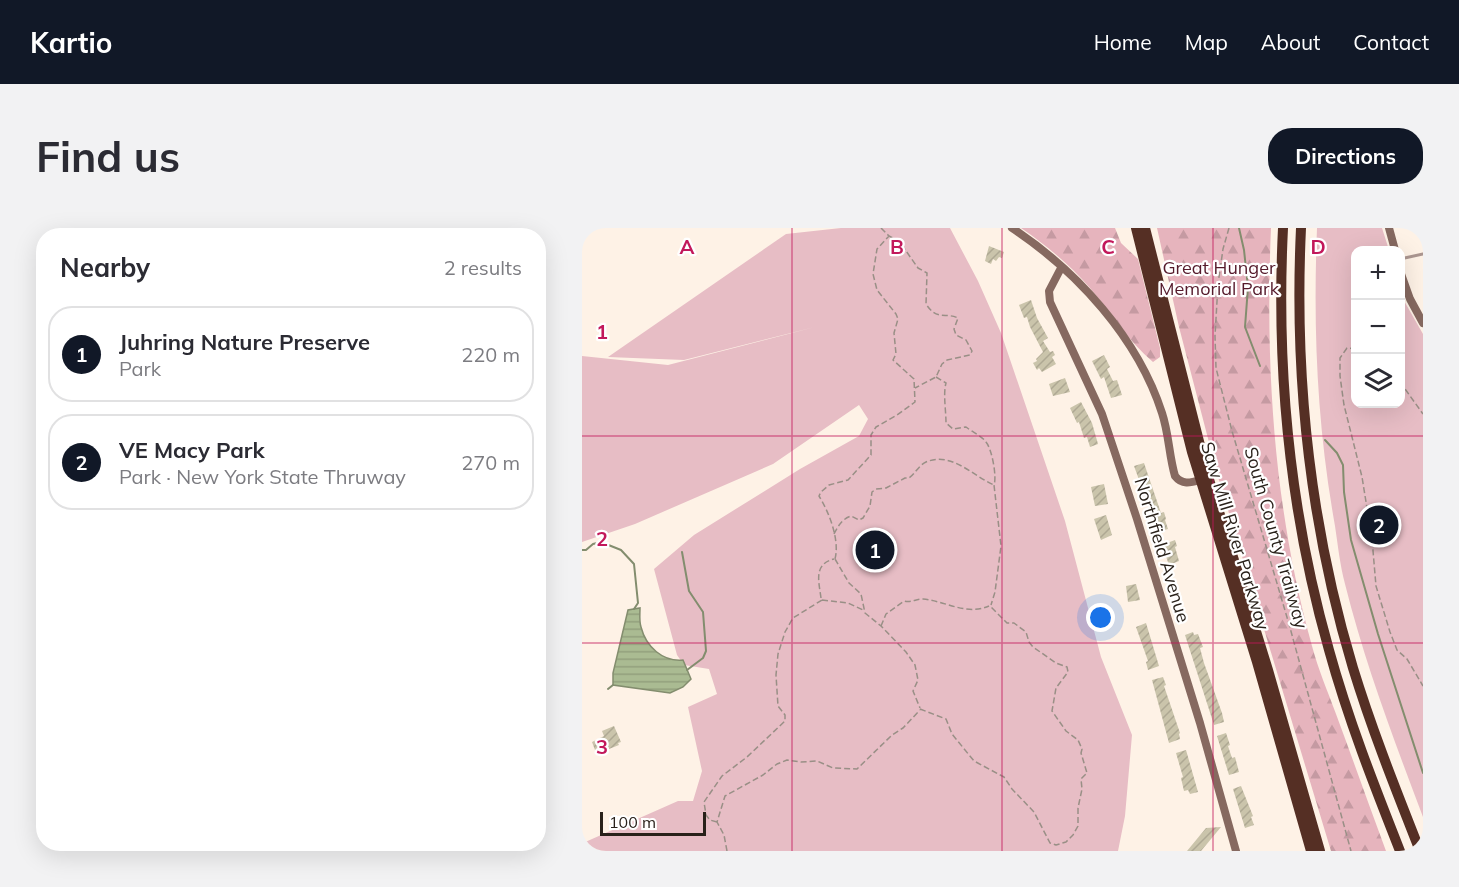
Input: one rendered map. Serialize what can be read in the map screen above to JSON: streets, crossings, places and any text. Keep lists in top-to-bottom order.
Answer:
{
  "streets": {
    "highway": ["Saw Mill River Parkway"],
    "street": ["Northfield Avenue"],
    "path": ["South County Trailway"]
  },
  "parks": ["Great Hunger Memorial Park"],
  "scale_bar": "100 m",
  "page": {
    "header": "Kartio",
    "nav": [
      "Home",
      "Map",
      "About",
      "Contact"
    ],
    "buttons": "Directions",
    "title": "Find us",
    "heading": ["Nearby", "2 results"],
    "map_buttons": ["+", "−"],
    "list": [
      {
        "mark": "1",
        "name": "Juhring Nature Preserve",
        "note": "Park",
        "value": "220 m"
      },
      {
        "mark": "2",
        "name": "VE Macy Park",
        "note": "Park · New York State Thruway",
        "value": "270 m"
      }
    ],
    "pins": ["2", "1"],
    "scale": "100 m"
  },
  "grid": {
    "columns": [
      "A",
      "B",
      "C",
      "D"
    ],
    "rows": ["1", "2", "3"]
  }
}
